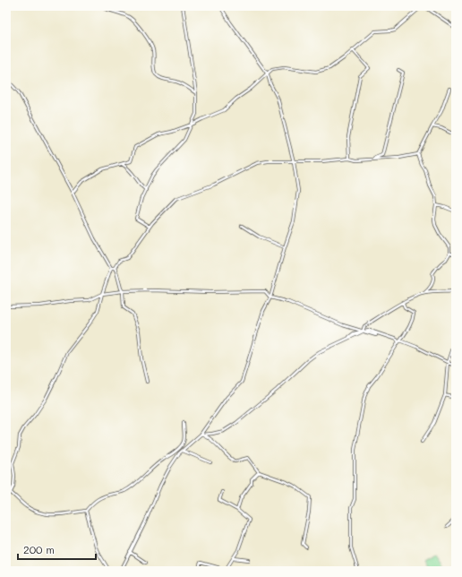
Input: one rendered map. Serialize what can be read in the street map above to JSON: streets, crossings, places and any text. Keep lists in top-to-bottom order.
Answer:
{
  "scale_bar": "200 m"
}
